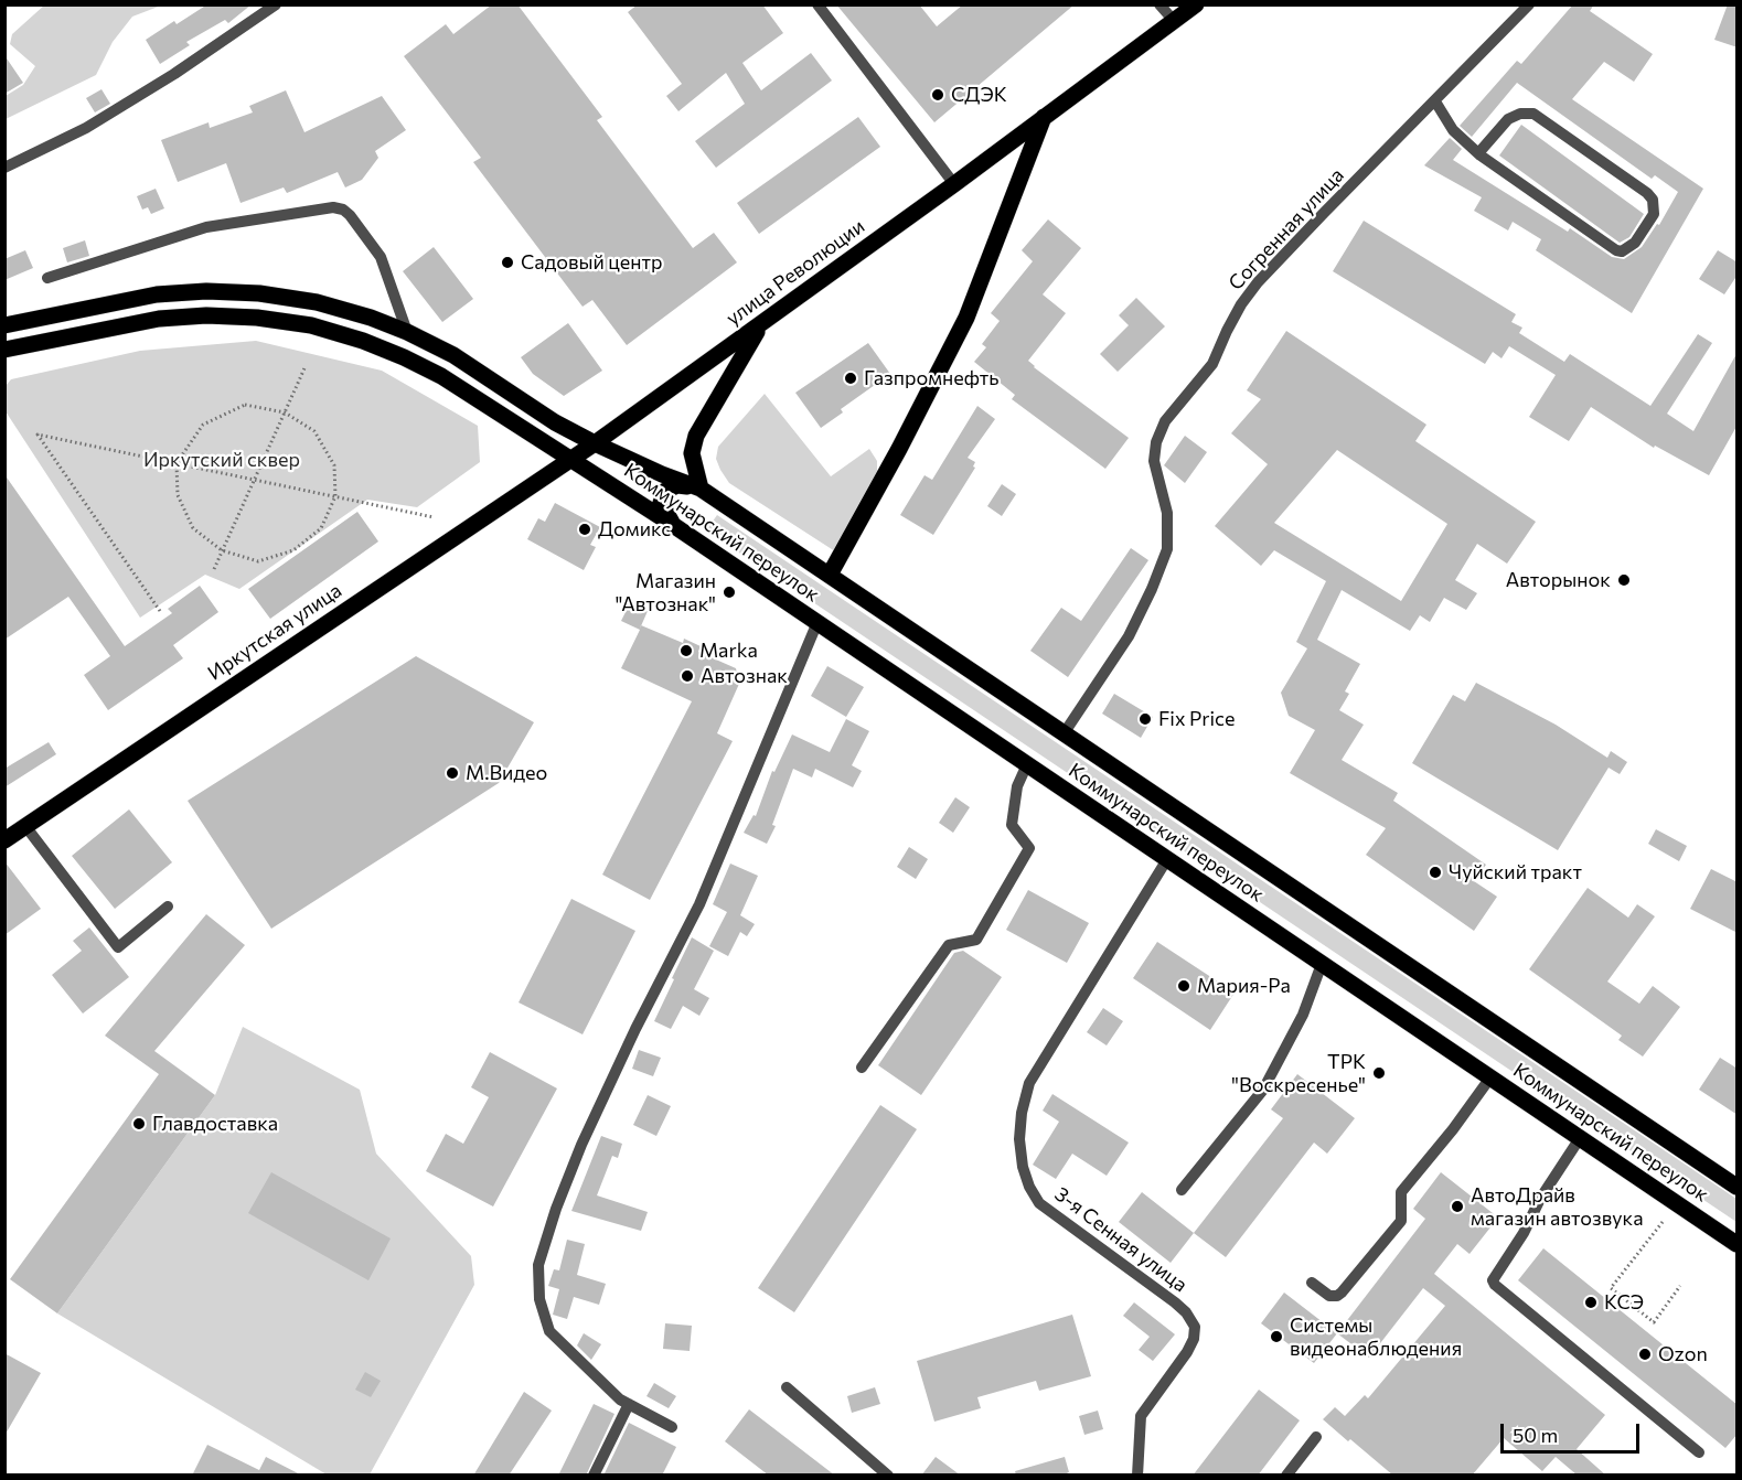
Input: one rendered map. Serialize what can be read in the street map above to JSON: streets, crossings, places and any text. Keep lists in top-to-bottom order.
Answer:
{
  "streets": {
    "main road": ["улица Революции", "Коммунарский переулок", "Иркутская улица"],
    "street": ["Согренная улица", "3-я Сенная улица"]
  },
  "crossings": [
    ["Согренная улица", "Коммунарский переулок"],
    ["улица Революции", "Коммунарский переулок"],
    ["улица Революции", "Иркутская улица"],
    ["Коммунарский переулок", "Иркутская улица"],
    ["Коммунарский переулок", "3-я Сенная улица"]
  ],
  "parks": ["Иркутский сквер"],
  "places": [
    "СДЭК",
    "Садовый центр",
    "Газпромнефть",
    "Домикс",
    "Авторынок",
    "Магазин \"Автознак\"",
    "Marka",
    "Автознак",
    "Fix Price",
    "М.Видео",
    "Чуйский тракт",
    "Мария-Ра",
    "ТРК \"Воскресенье\"",
    "Главдоставка",
    "АвтоДрайв магазин автозвука",
    "КСЭ",
    "Системы видеонаблюдения",
    "Ozon"
  ],
  "scale_bar": "50 m"
}
